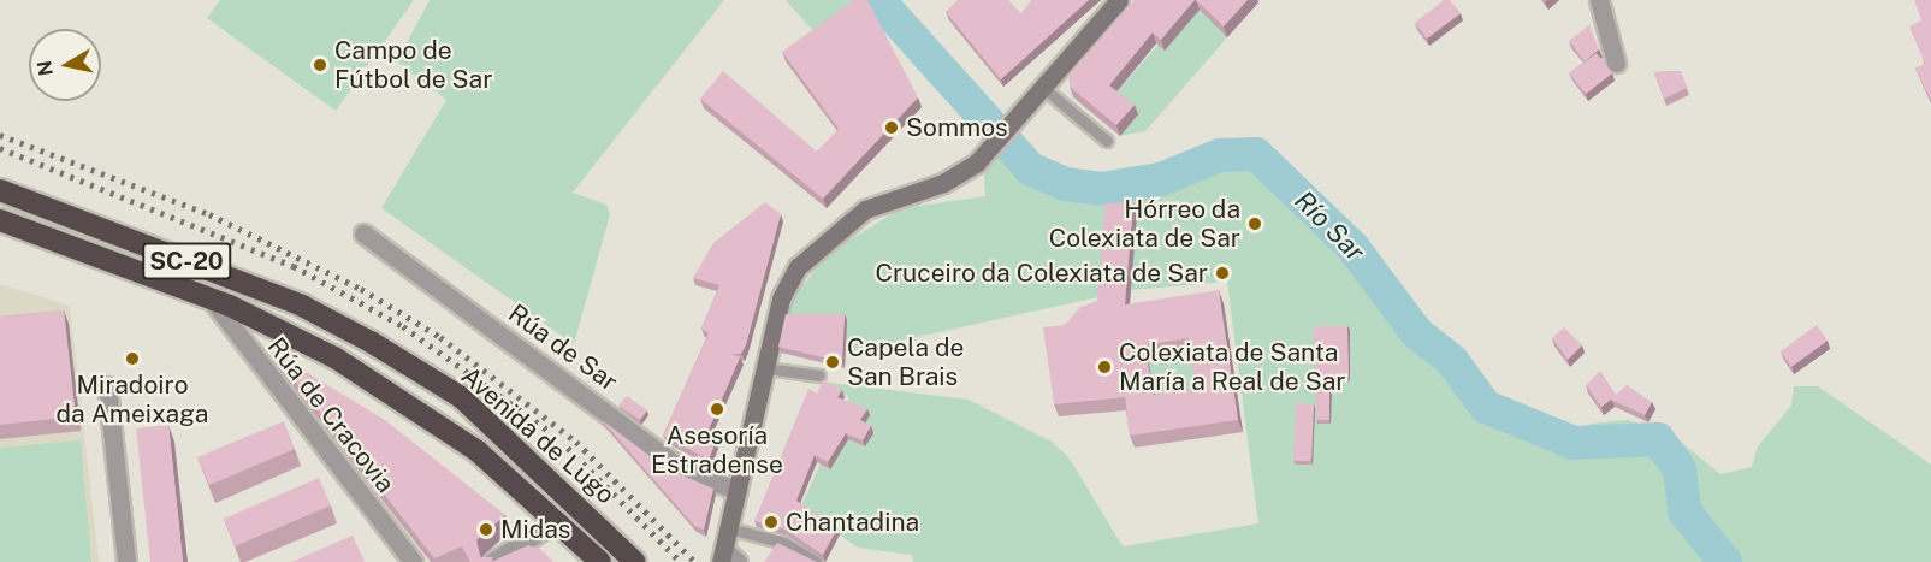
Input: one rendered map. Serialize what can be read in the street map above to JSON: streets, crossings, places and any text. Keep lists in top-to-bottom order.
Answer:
{
  "streets": {
    "highway": ["SC-20", "Avenida de Lugo"],
    "street": ["Rúa de Sar", "Rúa de Cracovia"]
  },
  "crossings": [
    ["Rúa de Cracovia", "Avenida de Lugo"]
  ],
  "water": ["Río Sar"],
  "places": [
    "Campo de Fútbol de Sar",
    "Sommos",
    "Hórreo da Colexiata de Sar",
    "Cruceiro da Colexiata de Sar",
    "Miradoiro da Ameixaga",
    "Capela de San Brais",
    "Colexiata de Santa María a Real de Sar",
    "Asesoría Estradense",
    "Chantadina",
    "Midas"
  ],
  "north": "left"
}
